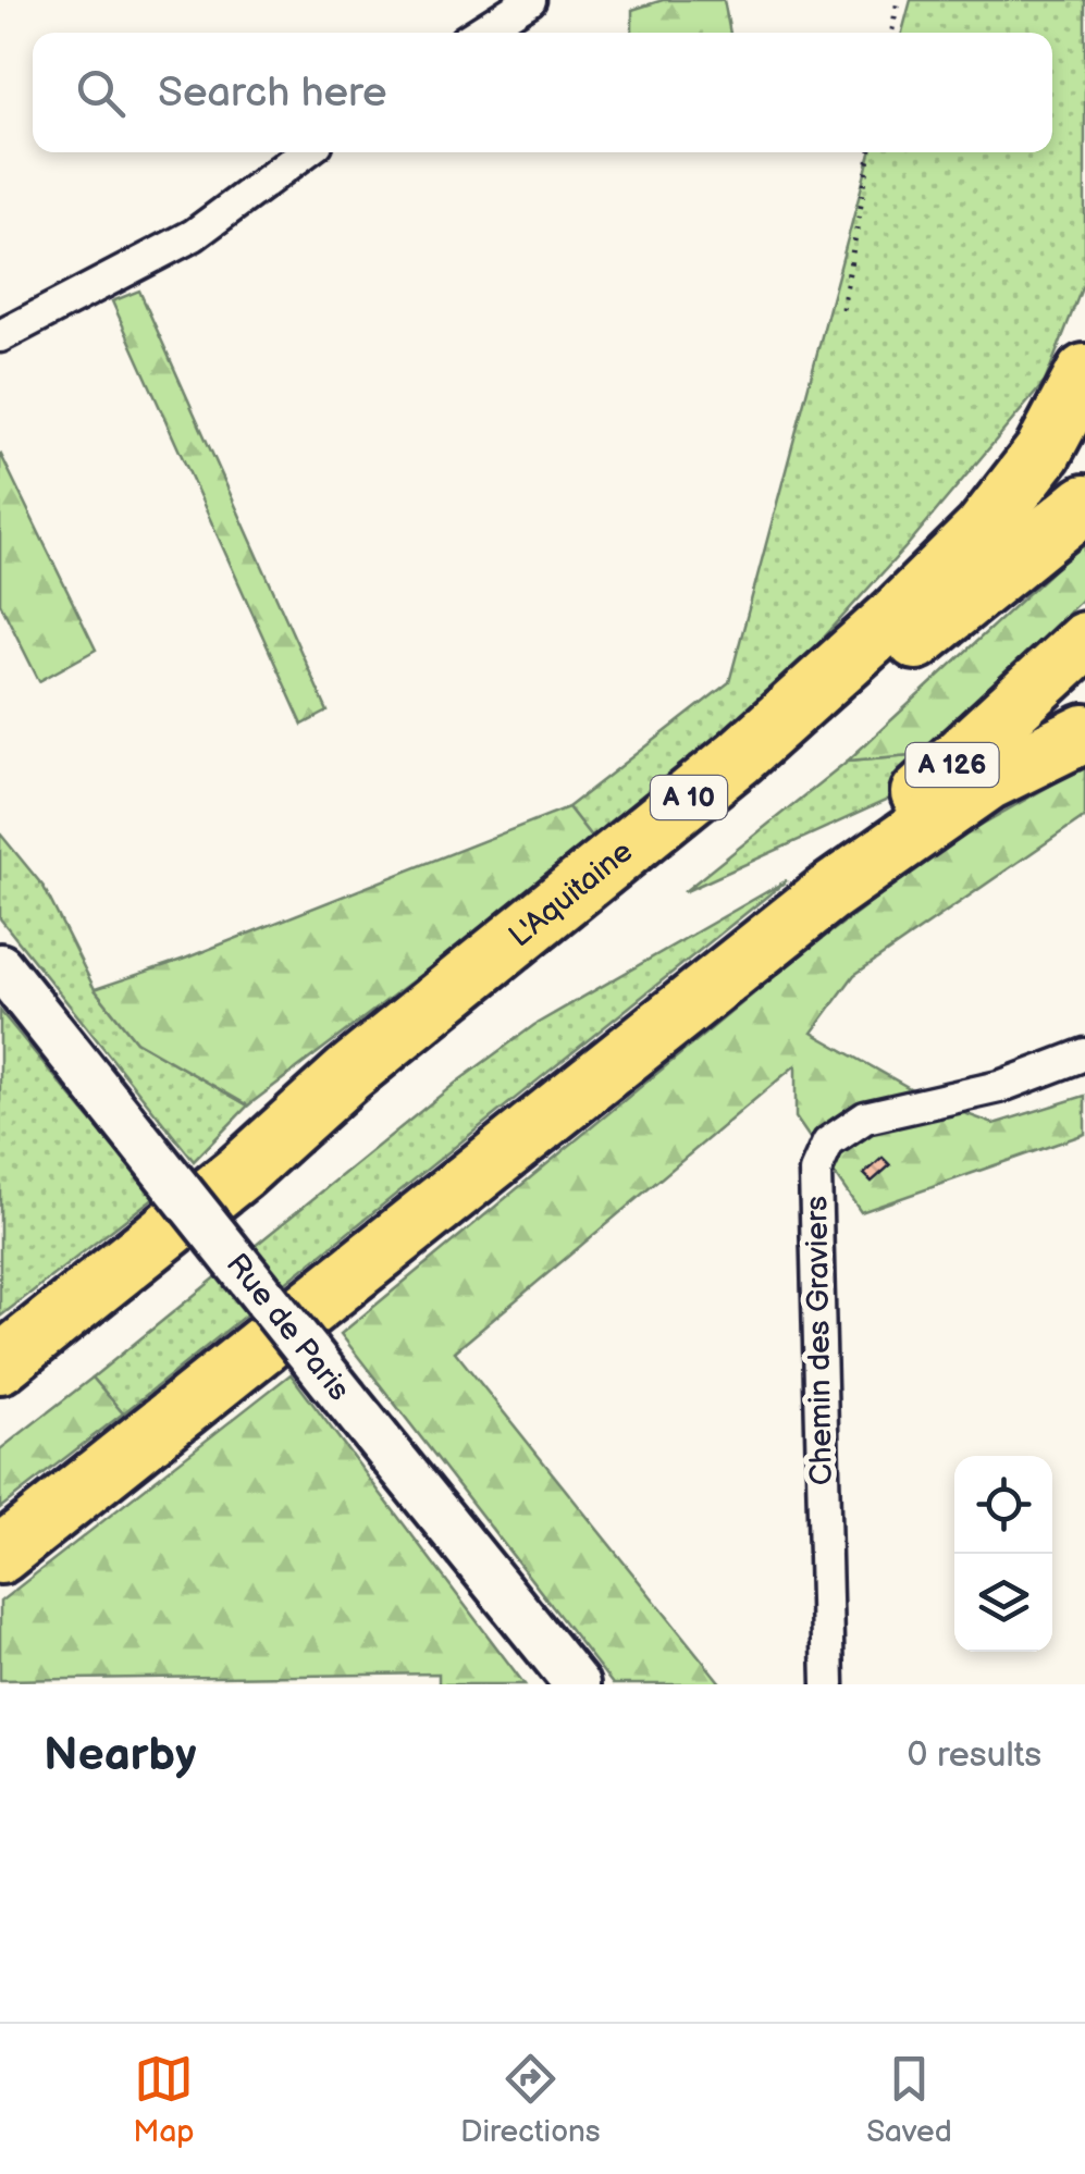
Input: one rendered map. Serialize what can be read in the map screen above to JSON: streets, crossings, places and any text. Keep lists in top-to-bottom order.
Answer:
{
  "streets": {
    "highway": ["A 126", "A 10", "L'Aquitaine"],
    "street": ["Rue de Paris", "Chemin des Graviers"]
  },
  "page": {
    "search": "Search here",
    "heading": ["Nearby", "0 results"],
    "nav": ["Map", "Directions", "Saved"]
  }
}
